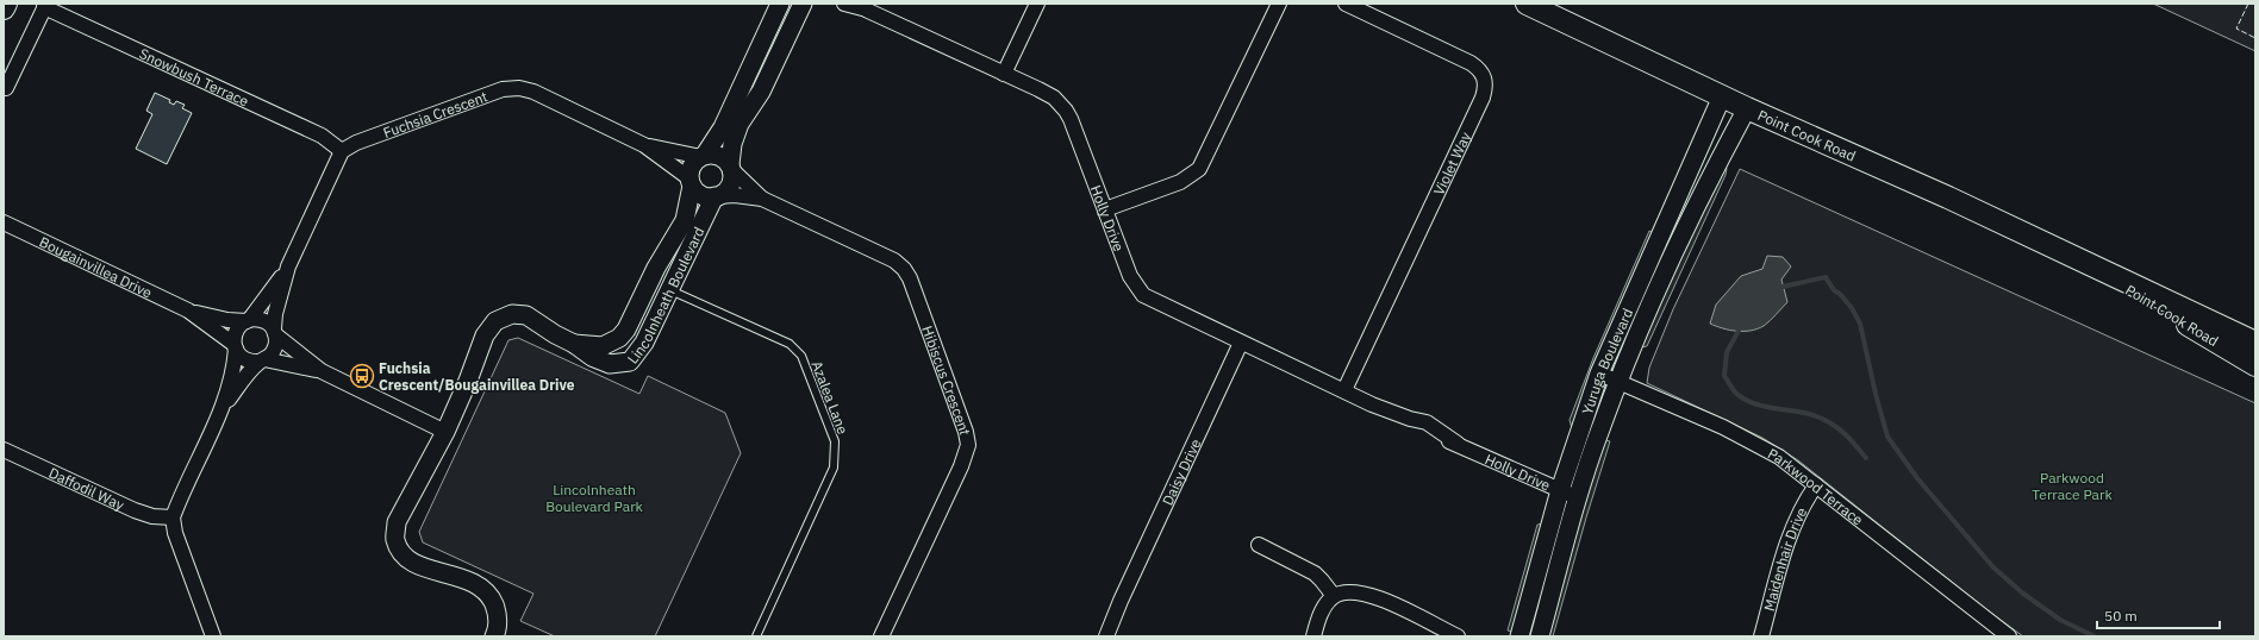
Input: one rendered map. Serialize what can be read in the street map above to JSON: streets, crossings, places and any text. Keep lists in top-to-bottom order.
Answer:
{
  "streets": {
    "main road": ["Point Cook Road"],
    "street": [
      "Snowbush Terrace",
      "Fuchsia Crescent",
      "Violet Way",
      "Holly Drive",
      "Bougainvillea Drive",
      "Lincolnheath Boulevard",
      "Yuruga Boulevard",
      "Hibiscus Crescent",
      "Daisy Drive",
      "Parkwood Terrace",
      "Daffodil Way",
      "Maidenhair Drive"
    ],
    "lane": ["Azalea Lane"]
  },
  "crossings": [
    ["Snowbush Terrace", "Fuchsia Crescent"],
    ["Fuchsia Crescent", "Lincolnheath Boulevard"],
    ["Fuchsia Crescent", "Hibiscus Crescent"],
    ["Point Cook Road", "Yuruga Boulevard"],
    ["Violet Way", "Holly Drive"],
    ["Holly Drive", "Yuruga Boulevard"],
    ["Holly Drive", "Daisy Drive"],
    ["Lincolnheath Boulevard", "Hibiscus Crescent"],
    ["Lincolnheath Boulevard", "Azalea Lane"],
    ["Yuruga Boulevard", "Parkwood Terrace"],
    ["Parkwood Terrace", "Maidenhair Drive"]
  ],
  "parks": ["Parkwood Terrace Park", "Lincolnheath Boulevard Park"],
  "places": {
    "bus stop": ["Fuchsia Crescent/Bougainvillea Drive"]
  },
  "scale_bar": "50 m"
}
